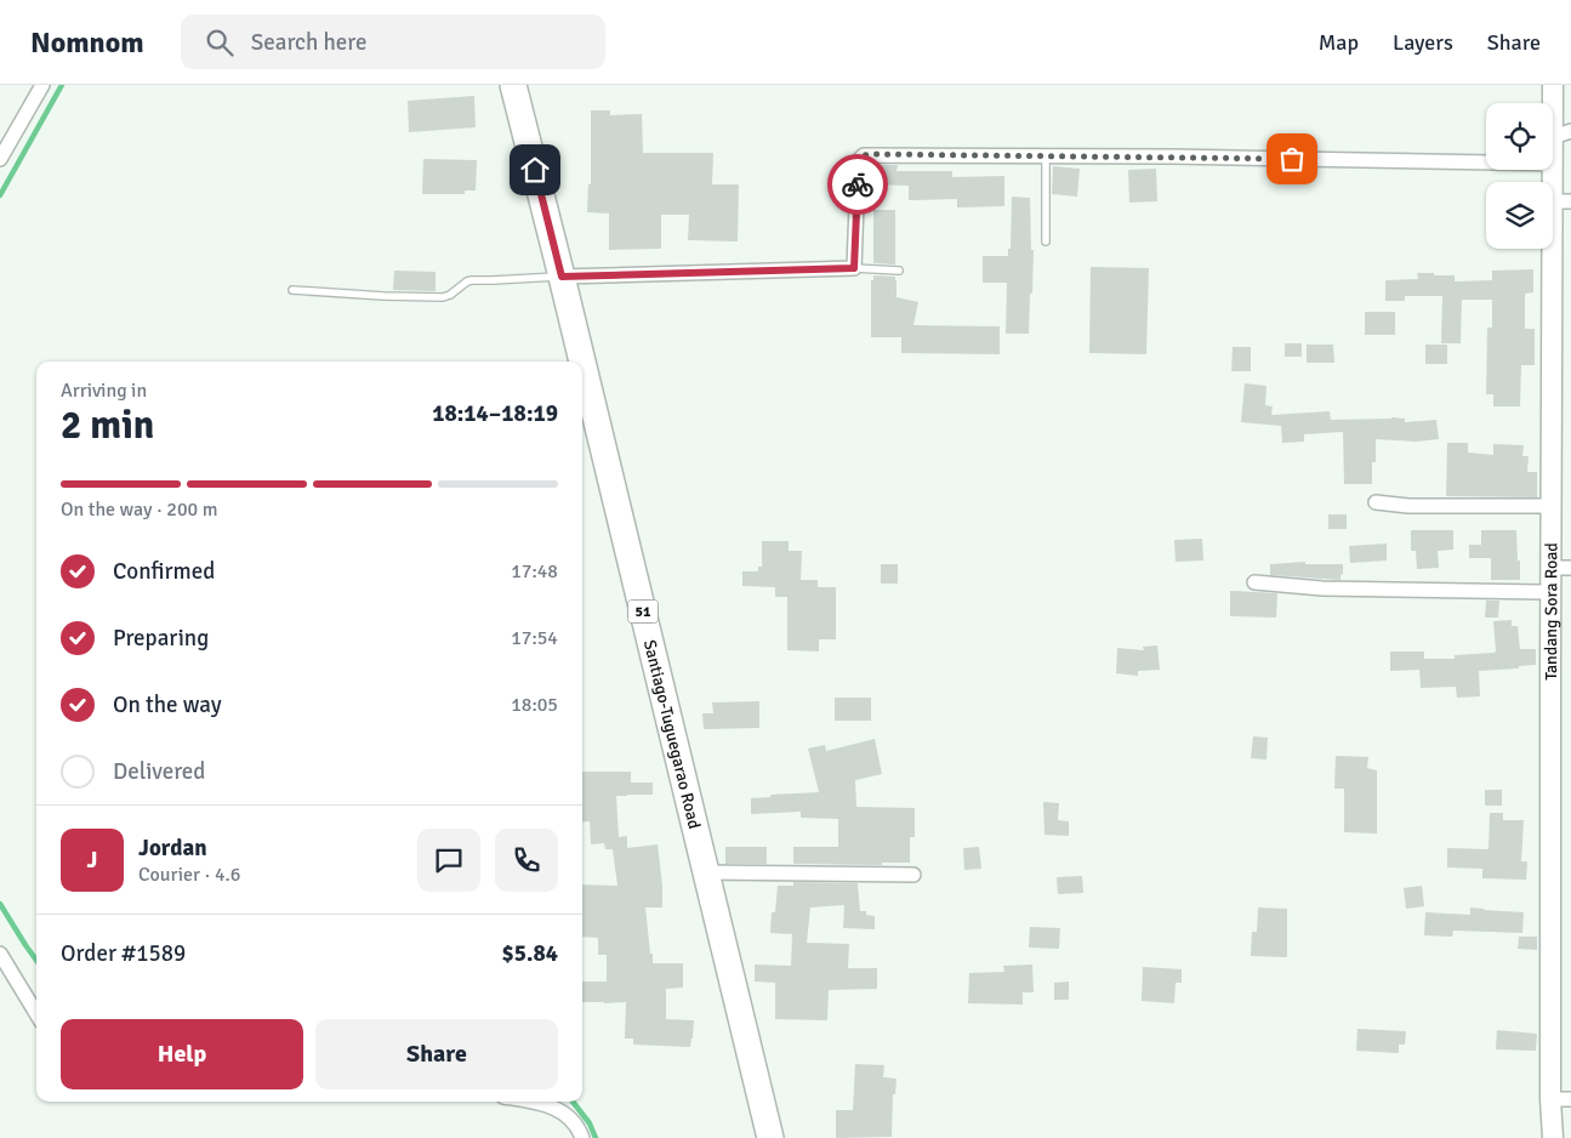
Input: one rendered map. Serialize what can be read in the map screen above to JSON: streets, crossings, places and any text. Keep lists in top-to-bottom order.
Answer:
{
  "streets": {
    "highway": ["51", "Santiago-Tuguegarao Road"],
    "street": ["Tandang Sora Road"]
  },
  "page": {
    "header": "Nomnom",
    "search": "Search here",
    "nav": ["Map", "Layers", "Share"],
    "heading": ["2 min", "Arriving in", "18:14–18:19"],
    "panel": [
      "Jordan",
      "Courier · 4.6",
      "Order #1589",
      "$5.84"
    ],
    "bar": "On the way · 200 m",
    "list": [
      ["Confirmed", "17:48"],
      ["Preparing", "17:54"],
      ["On the way", "18:05"],
      "Delivered"
    ],
    "round": "J",
    "buttons": ["Help", "Share"]
  }
}
